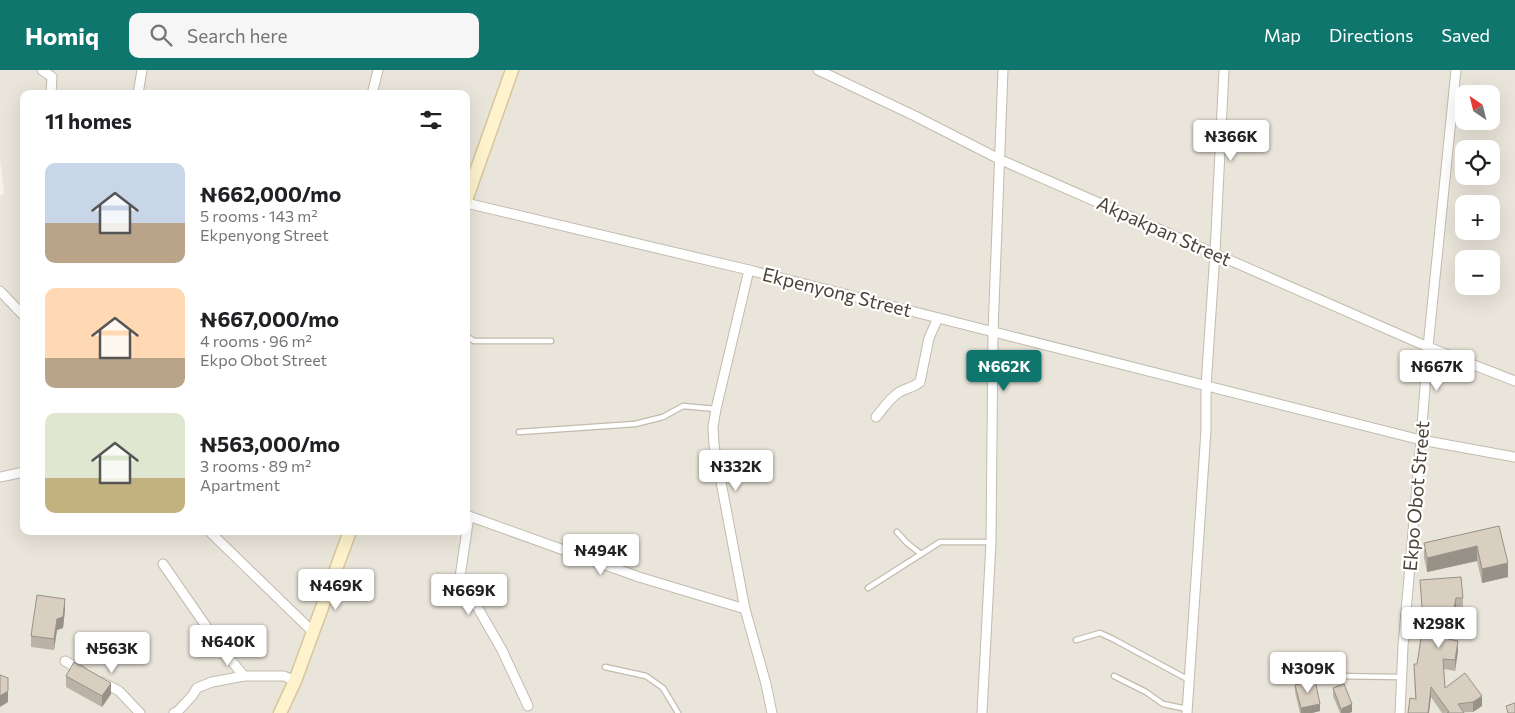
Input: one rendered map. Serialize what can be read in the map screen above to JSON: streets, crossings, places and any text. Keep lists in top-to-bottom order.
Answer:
{
  "streets": {
    "street": ["Akpakpan Street", "Ekpenyong Street", "Ekpo Obot Street"]
  },
  "crossings": [
    ["Akpakpan Street", "Ekpo Obot Street"],
    ["Ekpenyong Street", "Ekpo Obot Street"]
  ],
  "north": "top left",
  "page": {
    "header": "Homiq",
    "search": "Search here",
    "nav": ["Map", "Directions", "Saved"],
    "map_buttons": ["+", "−"],
    "heading": "11 homes",
    "price": [
      "₦366K",
      "₦662K",
      "₦667K",
      "₦332K",
      "₦494K",
      "₦469K",
      "₦669K",
      "₦298K",
      "₦640K",
      "₦563K",
      "₦309K"
    ],
    "list": [
      {
        "name": "₦662,000/mo",
        "note": "5 rooms · 143 m² · Ekpenyong Street"
      },
      {
        "name": "₦667,000/mo",
        "note": "4 rooms · 96 m² · Ekpo Obot Street"
      },
      {
        "name": "₦563,000/mo",
        "note": "3 rooms · 89 m² · Apartment"
      }
    ]
  }
}
